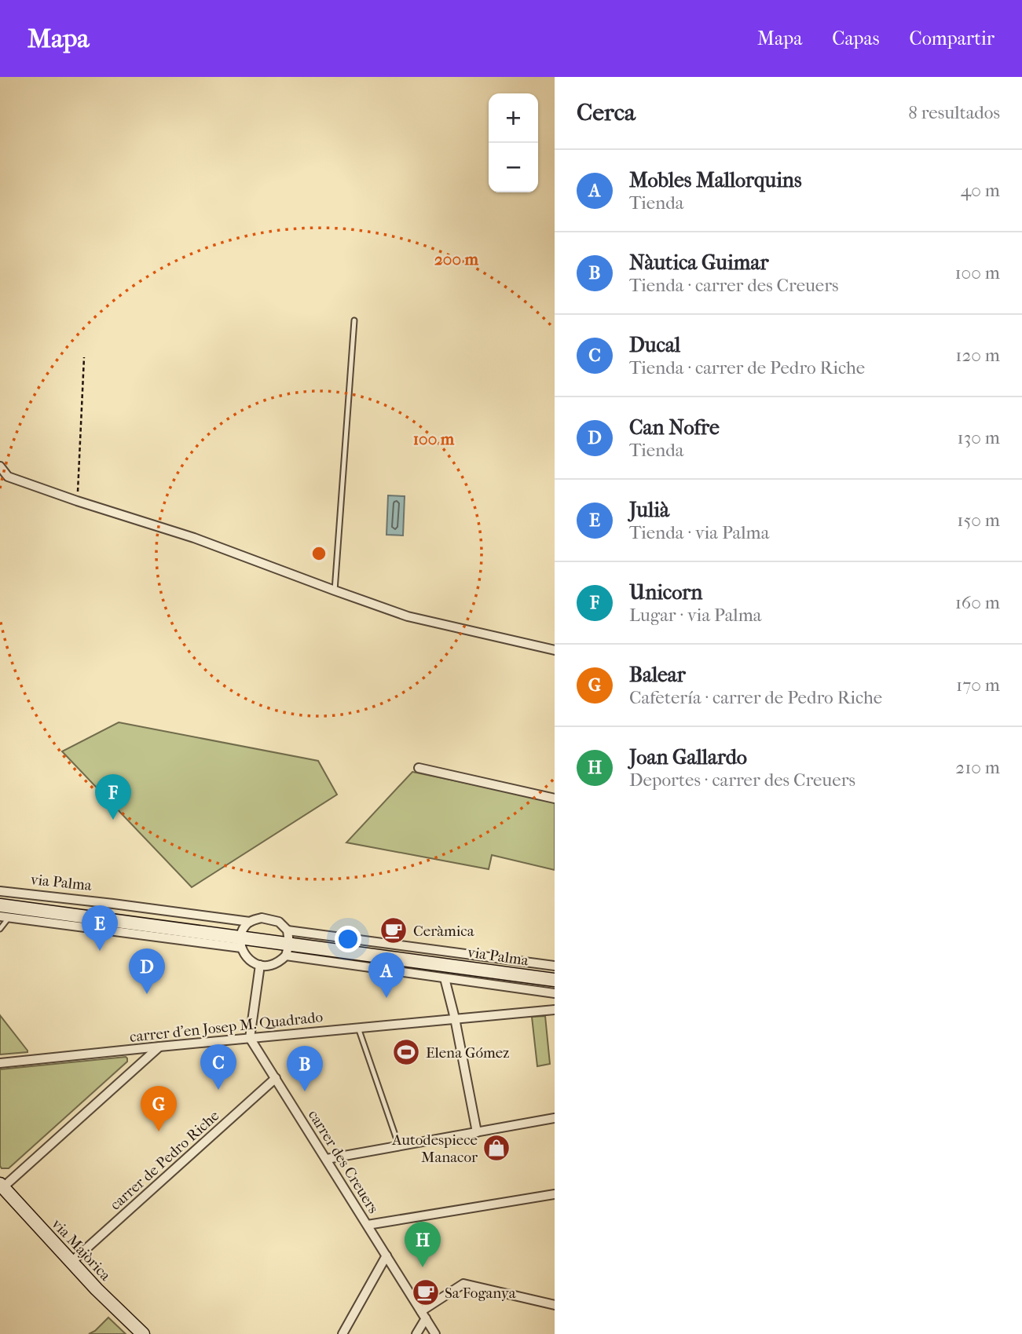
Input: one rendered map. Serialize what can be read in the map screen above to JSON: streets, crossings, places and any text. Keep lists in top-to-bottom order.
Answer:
{
  "streets": {
    "main road": ["via Palma", "via Majòrica"],
    "street": ["carrer d'en Josep M. Quadrado", "carrer de Pedro Riche", "carrer des Creuers"]
  },
  "crossings": [
    ["carrer d'en Josep M. Quadrado", "carrer des Creuers"],
    ["carrer de Pedro Riche", "carrer des Creuers"],
    ["carrer de Pedro Riche", "via Majòrica"]
  ],
  "places": {
    "cafe": ["Ceràmica", "Sa Foganya"],
    "sports": ["Elena Gómez"],
    "shop": ["Autodespiece Manacor"]
  },
  "page": {
    "header": "Mapa",
    "nav": ["Mapa", "Capas", "Compartir"],
    "heading": ["Cerca", "8 resultados"],
    "map_buttons": ["+", "−"],
    "list": [
      {
        "mark": "A",
        "name": "Mobles Mallorquins",
        "note": "Tienda",
        "value": "40 m"
      },
      {
        "mark": "B",
        "name": "Nàutica Guimar",
        "note": "Tienda · carrer des Creuers",
        "value": "100 m"
      },
      {
        "mark": "C",
        "name": "Ducal",
        "note": "Tienda · carrer de Pedro Riche",
        "value": "120 m"
      },
      {
        "mark": "D",
        "name": "Can Nofre",
        "note": "Tienda",
        "value": "130 m"
      },
      {
        "mark": "E",
        "name": "Julià",
        "note": "Tienda · via Palma",
        "value": "150 m"
      },
      {
        "mark": "F",
        "name": "Unicorn",
        "note": "Lugar · via Palma",
        "value": "160 m"
      },
      {
        "mark": "G",
        "name": "Balear",
        "note": "Cafetería · carrer de Pedro Riche",
        "value": "170 m"
      },
      {
        "mark": "H",
        "name": "Joan Gallardo",
        "note": "Deportes · carrer des Creuers",
        "value": "210 m"
      }
    ],
    "pins": [
      "F",
      "E",
      "D",
      "A",
      "C",
      "B",
      "G",
      "H"
    ]
  },
  "rings": ["200 m", "100 m"]
}
